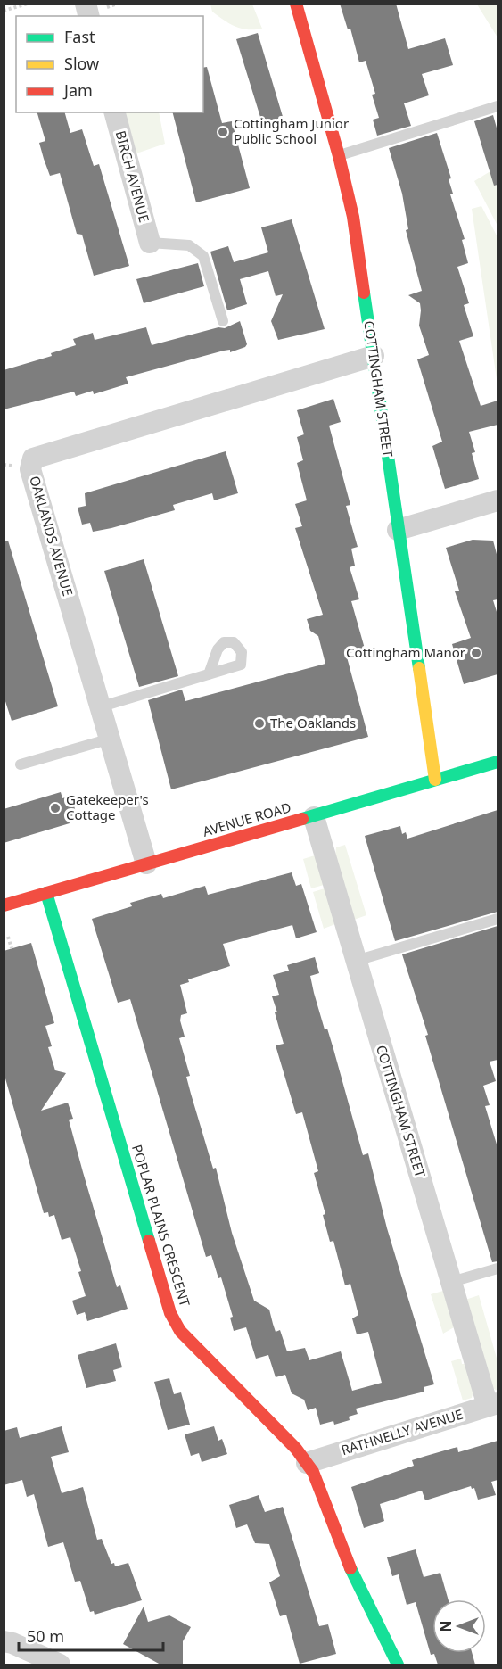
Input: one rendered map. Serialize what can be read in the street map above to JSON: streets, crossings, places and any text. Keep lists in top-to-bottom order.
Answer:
{
  "streets": {
    "street": [
      "BIRCH AVENUE",
      "COTTINGHAM STREET",
      "OAKLANDS AVENUE",
      "AVENUE ROAD",
      "POPLAR PLAINS CRESCENT",
      "RATHNELLY AVENUE"
    ]
  },
  "crossings": [
    ["COTTINGHAM STREET", "OAKLANDS AVENUE"],
    ["COTTINGHAM STREET", "AVENUE ROAD"],
    ["COTTINGHAM STREET", "RATHNELLY AVENUE"],
    ["OAKLANDS AVENUE", "AVENUE ROAD"],
    ["AVENUE ROAD", "POPLAR PLAINS CRESCENT"],
    ["POPLAR PLAINS CRESCENT", "RATHNELLY AVENUE"]
  ],
  "places": [
    "Cottingham Junior Public School",
    "Cottingham Manor",
    "The Oaklands",
    "Gatekeeper's Cottage"
  ],
  "legend": ["Fast", "Slow", "Jam"],
  "scale_bar": "50 m",
  "north": "left"
}
